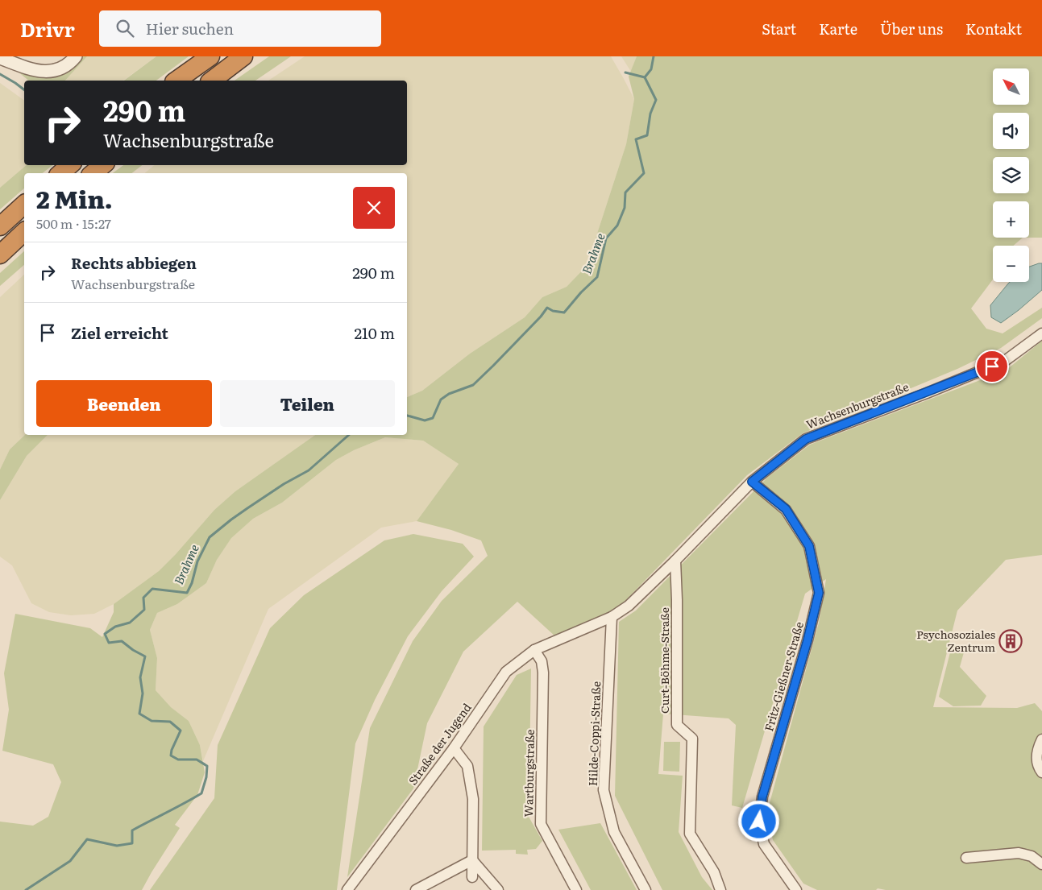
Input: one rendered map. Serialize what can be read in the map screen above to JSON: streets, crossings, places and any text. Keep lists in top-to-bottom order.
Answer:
{
  "streets": {
    "street": [
      "Wachsenburgstraße",
      "Curt-Böhme-Straße",
      "Fritz-Gießner-Straße",
      "Hilde-Coppi-Straße",
      "Straße der Jugend",
      "Wartburgstraße"
    ]
  },
  "crossings": [
    ["Wachsenburgstraße", "Curt-Böhme-Straße"],
    ["Wachsenburgstraße", "Fritz-Gießner-Straße"],
    ["Wachsenburgstraße", "Hilde-Coppi-Straße"],
    ["Wachsenburgstraße", "Straße der Jugend"],
    ["Straße der Jugend", "Wartburgstraße"]
  ],
  "water": ["Brahme"],
  "places": {
    "building": ["Psychosoziales Zentrum"]
  },
  "north": "top left",
  "page": {
    "header": "Drivr",
    "search": "Hier suchen",
    "nav": [
      "Start",
      "Karte",
      "Über uns",
      "Kontakt"
    ],
    "map_buttons": ["+", "−"],
    "turn": ["290 m", "Wachsenburgstraße"],
    "heading": ["2 Min.", "500 m · 15:27"],
    "list": [
      {
        "name": "Rechts abbiegen",
        "note": "Wachsenburgstraße",
        "value": "290 m"
      },
      {
        "name": "Ziel erreicht",
        "value": "210 m"
      }
    ],
    "buttons": ["Beenden", "Teilen"]
  }
}
